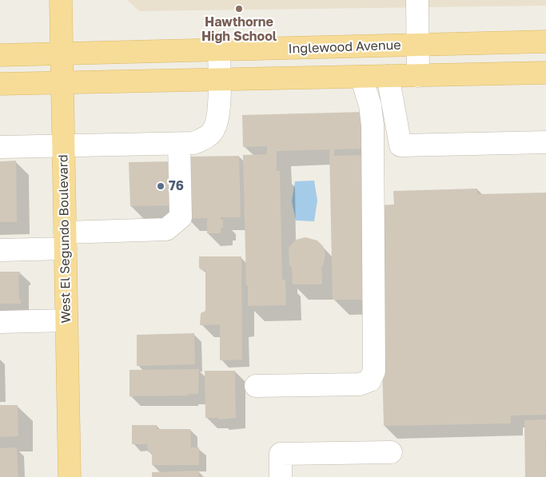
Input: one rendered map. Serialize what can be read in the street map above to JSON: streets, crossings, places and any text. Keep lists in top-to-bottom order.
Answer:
{
  "streets": {
    "main road": ["Inglewood Avenue", "West El Segundo Boulevard"]
  },
  "crossings": [
    ["Inglewood Avenue", "West El Segundo Boulevard"]
  ],
  "places": ["Hawthorne High School", "76"]
}
